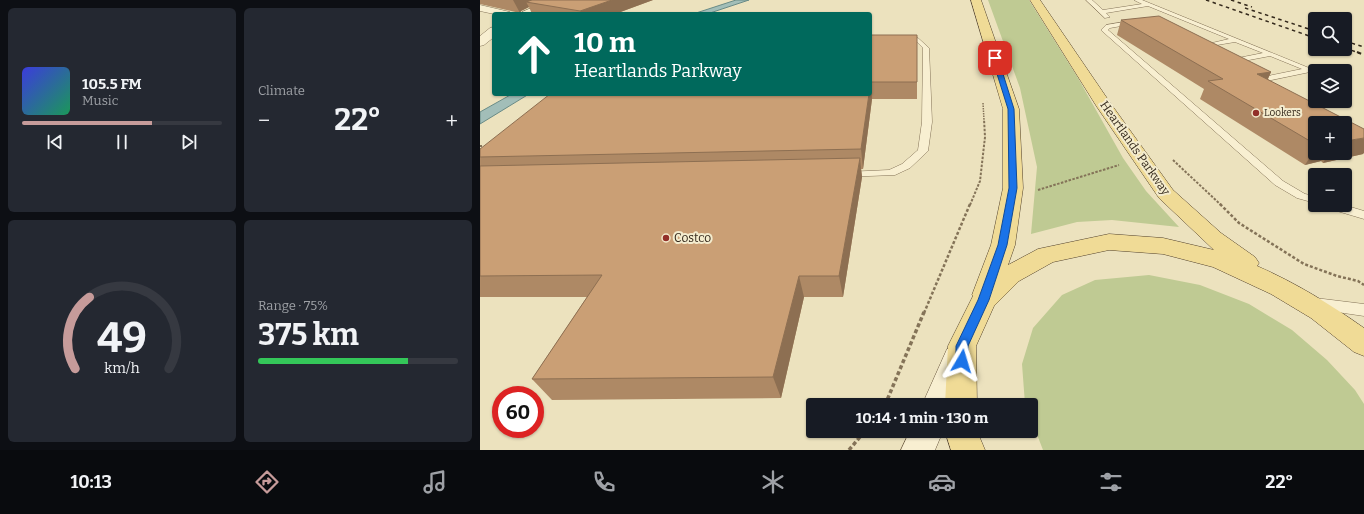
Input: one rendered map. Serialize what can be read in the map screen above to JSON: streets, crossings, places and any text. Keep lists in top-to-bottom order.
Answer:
{
  "streets": {
    "main road": ["Heartlands Parkway"]
  },
  "places": ["Lookers", "Costco"],
  "page": {
    "tile": [
      "Climate",
      ["Range · 75%", "375 km"]
    ],
    "map_buttons": ["+", "−"],
    "turn": ["10 m", "Heartlands Parkway"],
    "song": ["105.5 FM", "Music"],
    "heat": ["−", "22°", "+"],
    "limit": "60",
    "trip": "10:14 · 1 min · 130 m",
    "tabs": ["10:13", "22°"],
    "gauge": ["49", "km/h"]
  }
}
